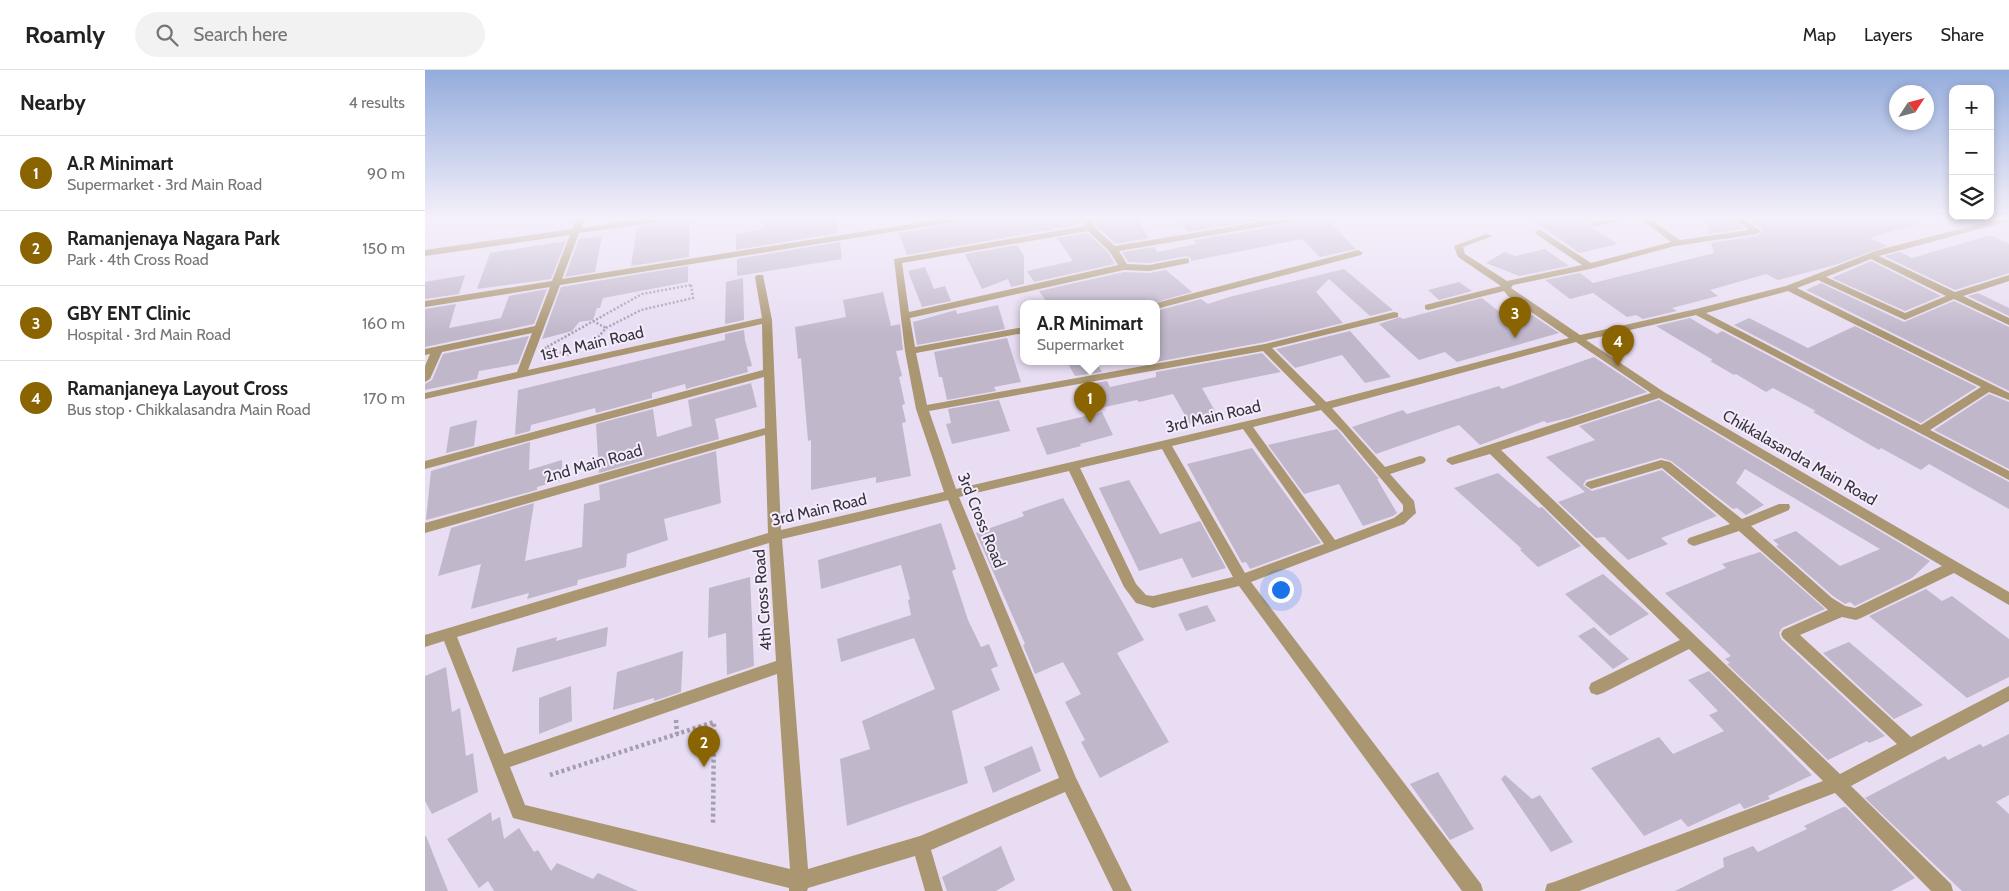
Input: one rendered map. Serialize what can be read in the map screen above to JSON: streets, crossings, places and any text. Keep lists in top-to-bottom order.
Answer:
{
  "streets": {
    "street": [
      "1st A Main Road",
      "3rd Main Road",
      "Chikkalasandra Main Road",
      "2nd Main Road",
      "3rd Cross Road",
      "4th Cross Road"
    ]
  },
  "crossings": [
    ["1st A Main Road", "4th Cross Road"],
    ["3rd Main Road", "Chikkalasandra Main Road"],
    ["3rd Main Road", "3rd Cross Road"],
    ["3rd Main Road", "4th Cross Road"],
    ["2nd Main Road", "4th Cross Road"]
  ],
  "north": "top right",
  "page": {
    "header": "Roamly",
    "search": "Search here",
    "nav": ["Map", "Layers", "Share"],
    "heading": ["Nearby", "4 results"],
    "map_buttons": ["+", "−"],
    "list": [
      {
        "mark": "1",
        "name": "A.R Minimart",
        "note": "Supermarket · 3rd Main Road",
        "value": "90 m"
      },
      {
        "mark": "2",
        "name": "Ramanjenaya Nagara Park",
        "note": "Park · 4th Cross Road",
        "value": "150 m"
      },
      {
        "mark": "3",
        "name": "GBY ENT Clinic",
        "note": "Hospital · 3rd Main Road",
        "value": "160 m"
      },
      {
        "mark": "4",
        "name": "Ramanjaneya Layout Cross",
        "note": "Bus stop · Chikkalasandra Main Road",
        "value": "170 m"
      }
    ],
    "pins": [
      "3",
      "4",
      "1",
      "2"
    ],
    "popup": ["A.R Minimart", "Supermarket"]
  }
}
